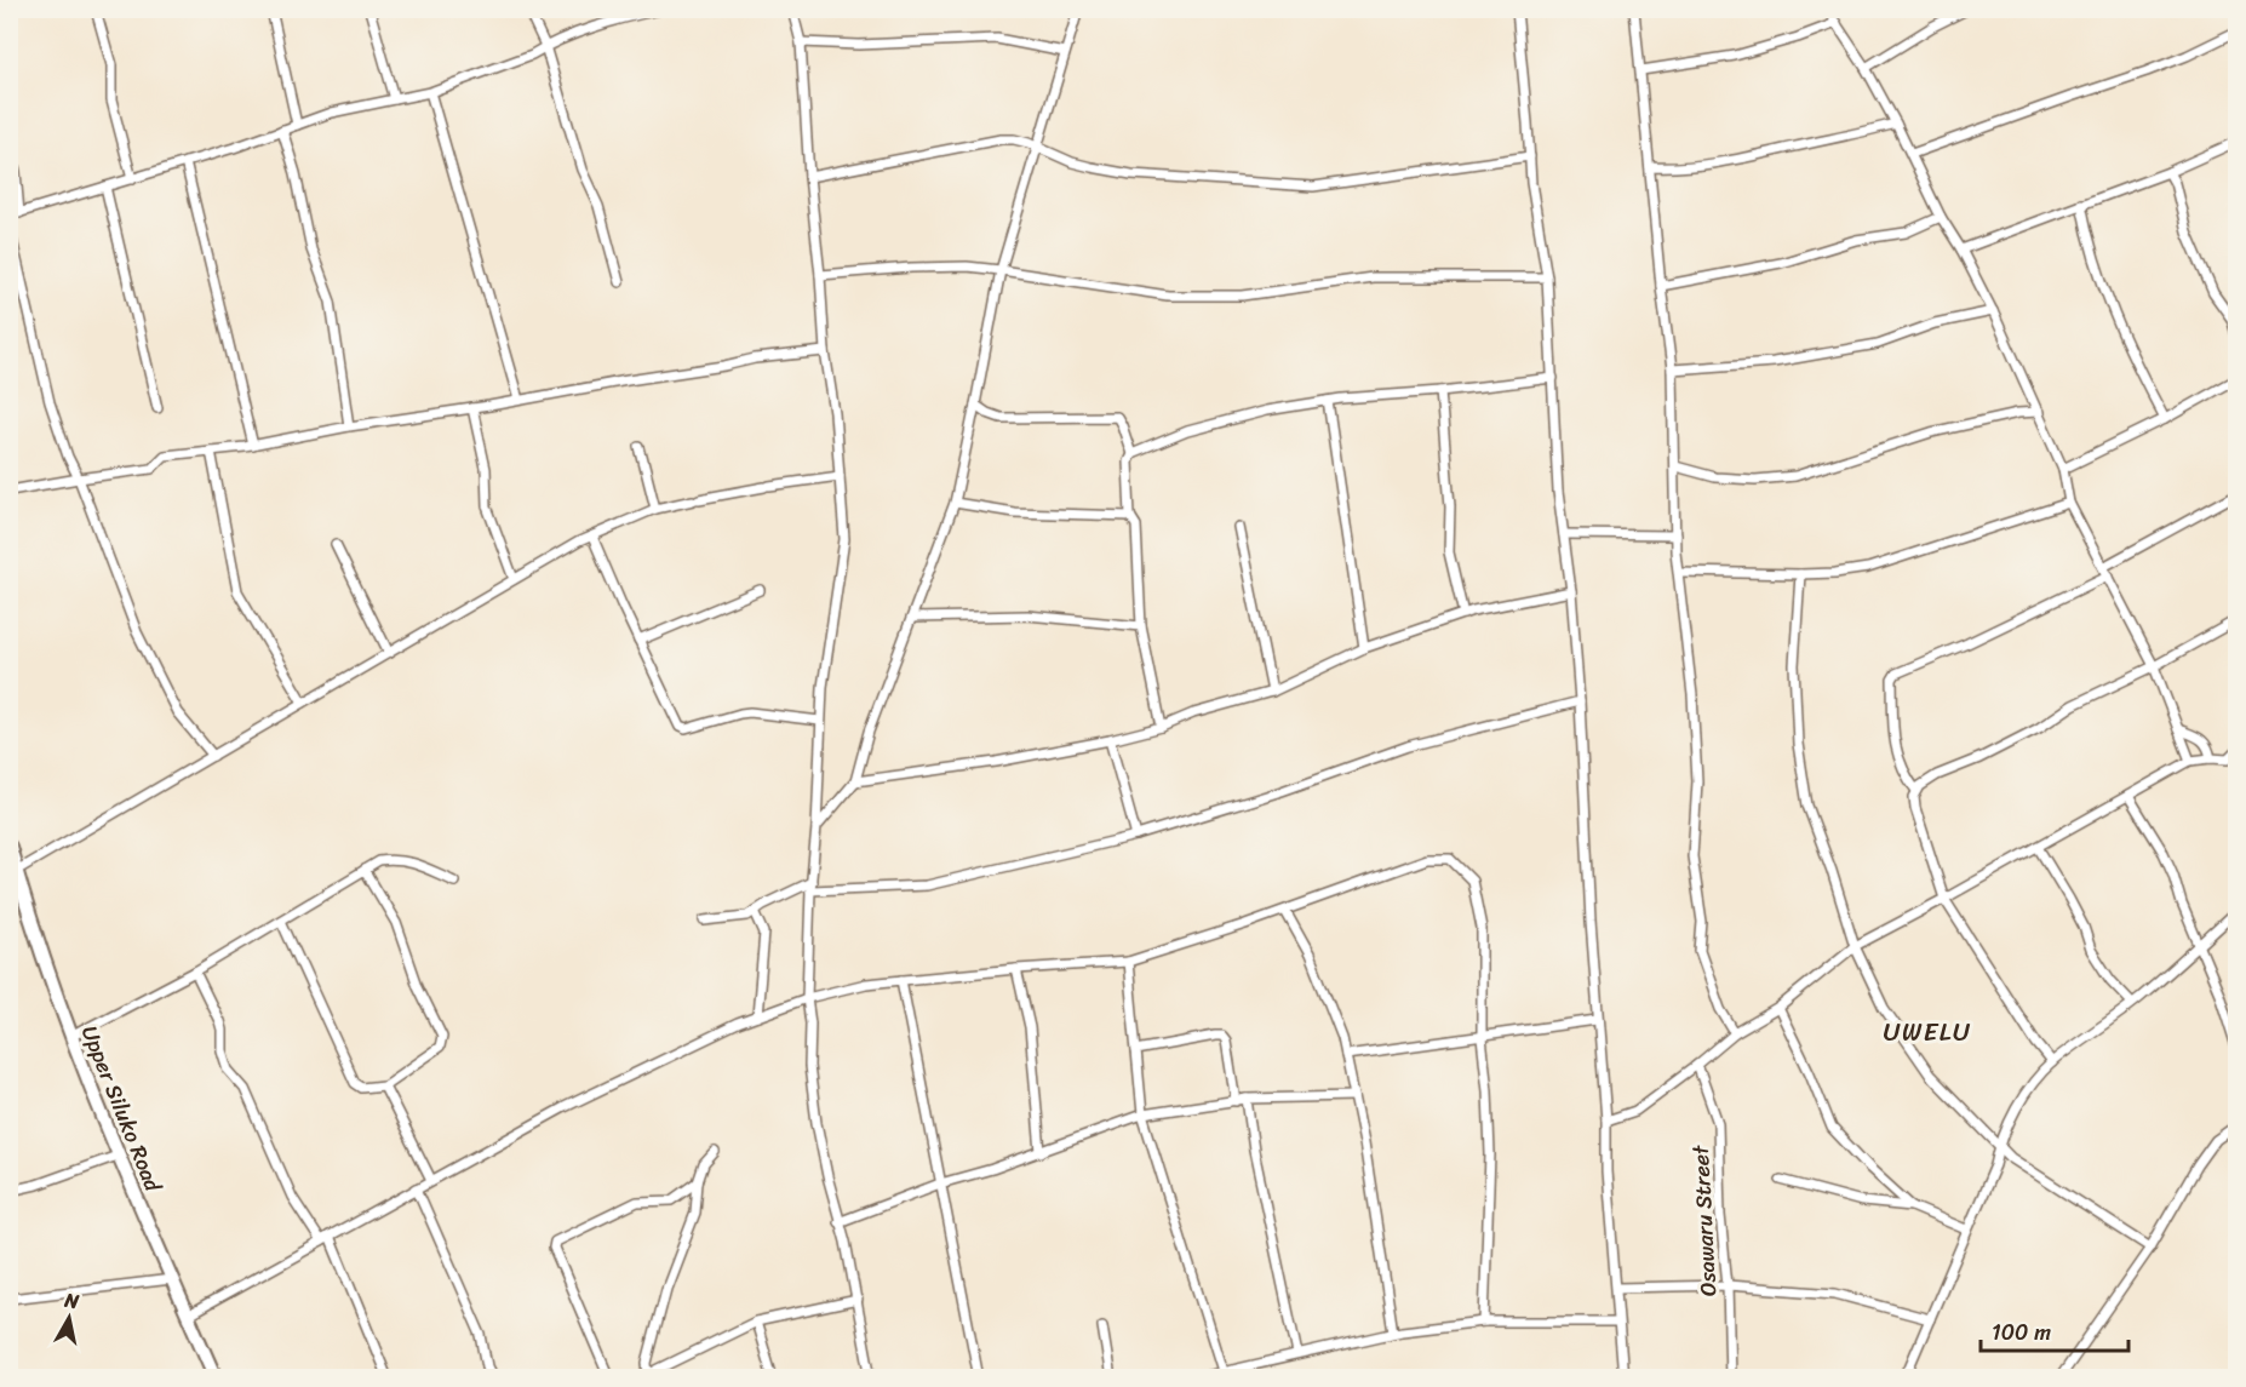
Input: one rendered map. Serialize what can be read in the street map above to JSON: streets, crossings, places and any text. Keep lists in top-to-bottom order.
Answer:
{
  "streets": {
    "main road": ["Upper Siluko Road"],
    "street": ["Osawaru Street"]
  },
  "districts": ["UWELU"],
  "scale_bar": "100 m",
  "north": "top"
}
